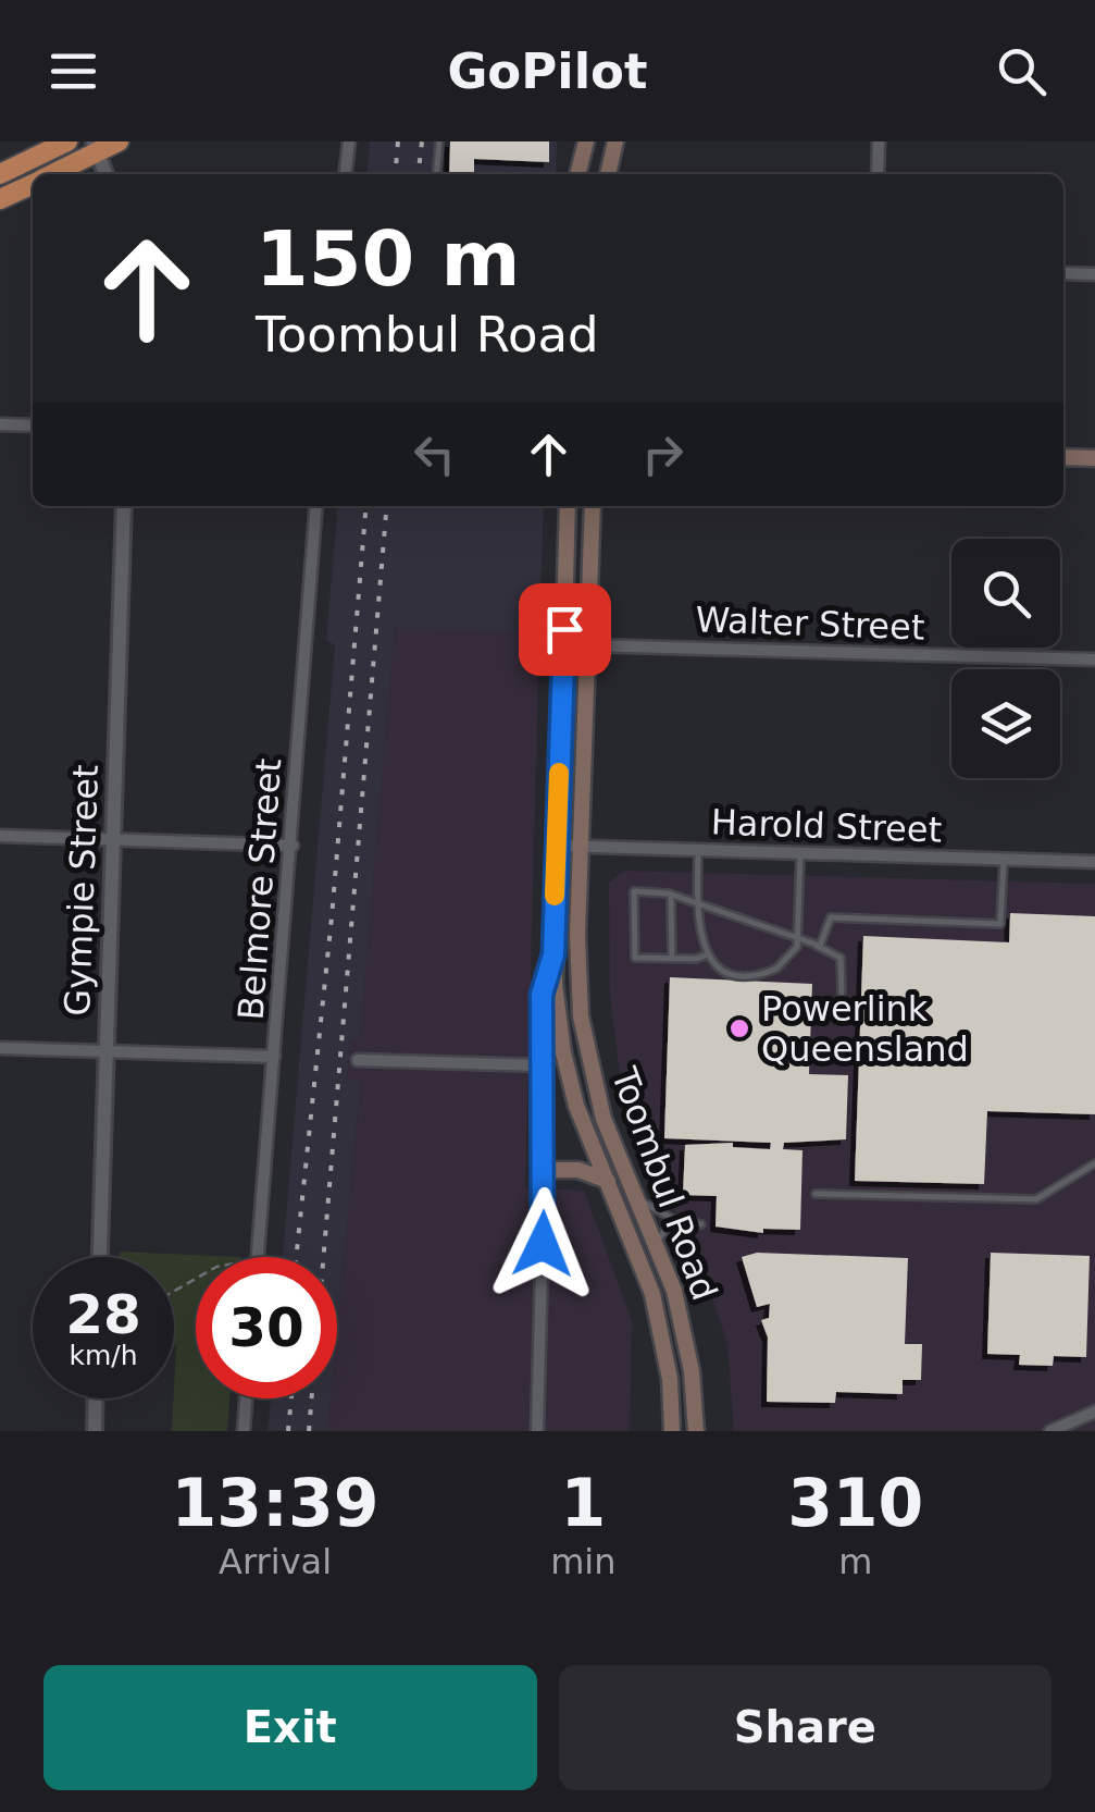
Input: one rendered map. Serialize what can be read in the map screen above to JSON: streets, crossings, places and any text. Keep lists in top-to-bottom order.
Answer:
{
  "streets": {
    "main road": ["Toombul Road"],
    "street": [
      "Walter Street",
      "Harold Street",
      "Belmore Street",
      "Gympie Street"
    ]
  },
  "crossings": [
    ["Walter Street", "Toombul Road"],
    ["Harold Street", "Toombul Road"]
  ],
  "places": ["Powerlink Queensland"],
  "page": {
    "header": "GoPilot",
    "turn": ["150 m", "Toombul Road"],
    "speed": "28 km/h",
    "limit": "30",
    "eta": [
      "13:39",
      "Arrival",
      "1",
      "min",
      "310",
      "m"
    ],
    "buttons": ["Exit", "Share"]
  }
}
